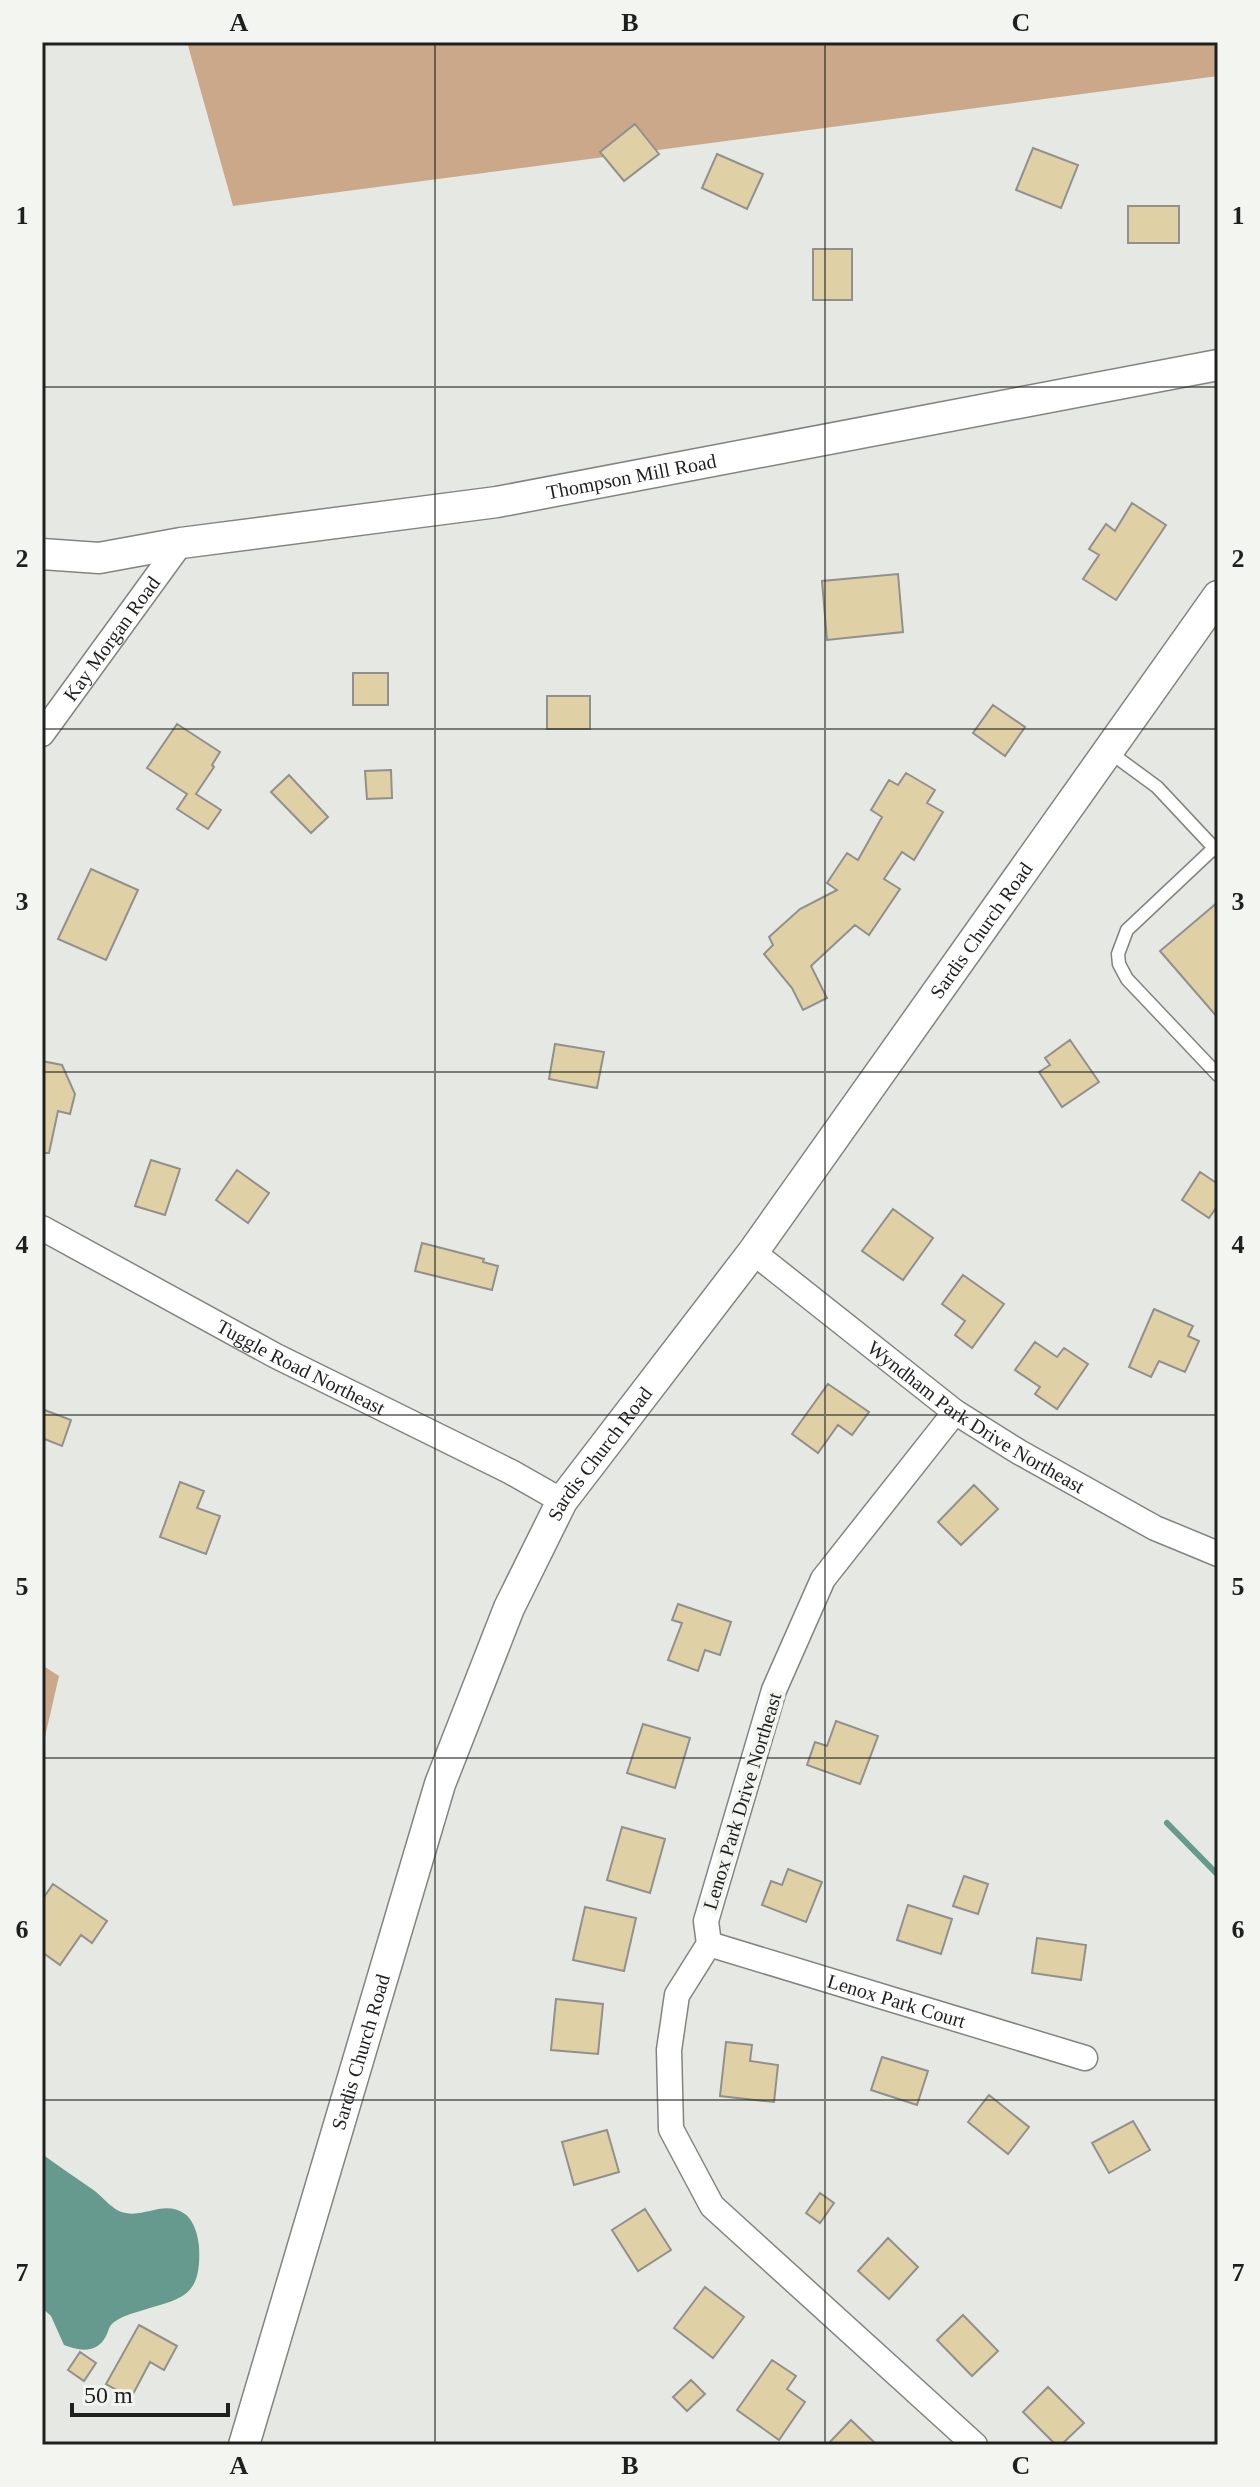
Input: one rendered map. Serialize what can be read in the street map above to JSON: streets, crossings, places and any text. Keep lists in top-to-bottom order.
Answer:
{
  "streets": {
    "street": [
      "Thompson Mill Road",
      "Kay Morgan Road",
      "Sardis Church Road",
      "Tuggle Road Northeast",
      "Wyndham Park Drive Northeast",
      "Lenox Park Drive Northeast",
      "Lenox Park Court"
    ]
  },
  "crossings": [
    ["Thompson Mill Road", "Kay Morgan Road"],
    ["Sardis Church Road", "Tuggle Road Northeast"],
    ["Sardis Church Road", "Wyndham Park Drive Northeast"],
    ["Wyndham Park Drive Northeast", "Lenox Park Drive Northeast"],
    ["Lenox Park Drive Northeast", "Lenox Park Court"]
  ],
  "scale_bar": "50 m",
  "grid": {
    "columns": ["A", "B", "C"],
    "rows": [
      "1",
      "2",
      "3",
      "4",
      "5",
      "6",
      "7"
    ]
  }
}
